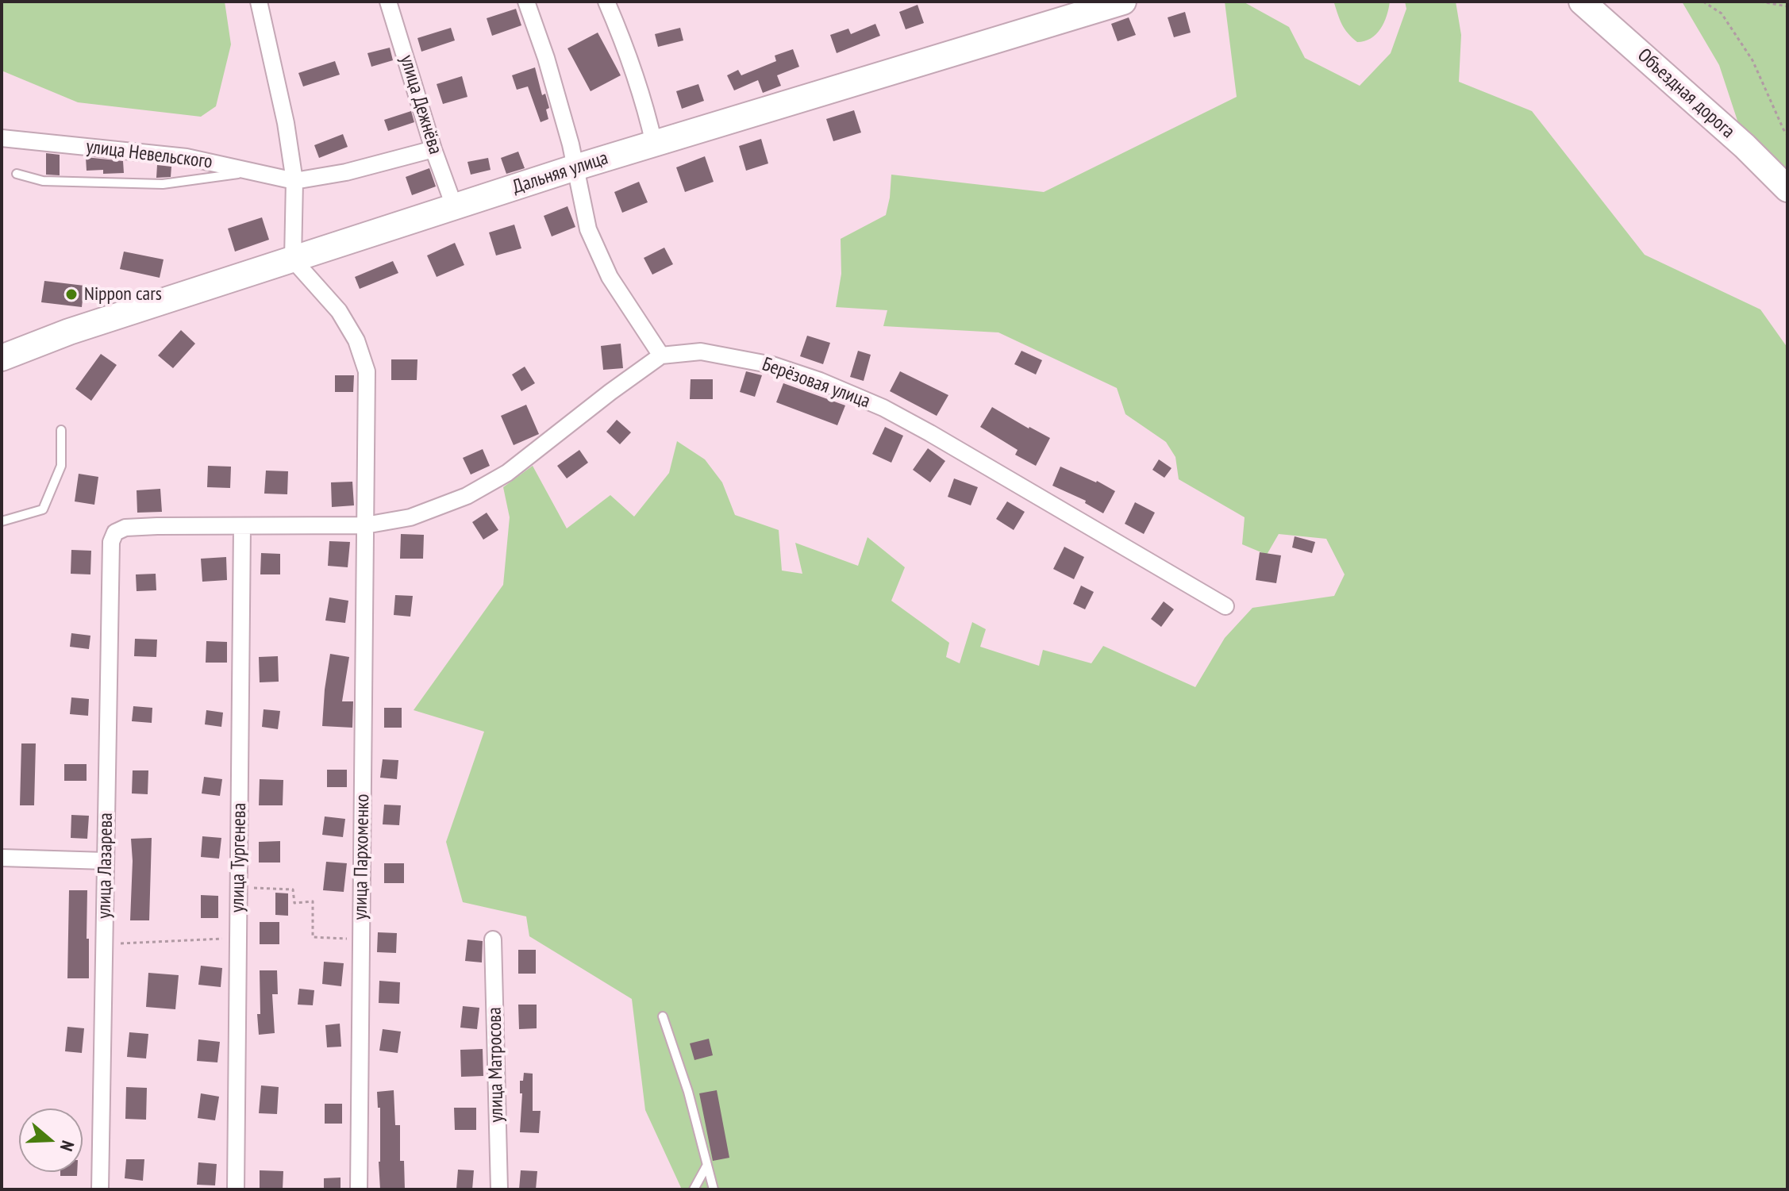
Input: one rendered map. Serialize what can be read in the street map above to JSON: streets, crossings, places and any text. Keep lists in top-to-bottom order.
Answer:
{
  "streets": {
    "main road": ["Объездная дорога", "Дальняя улица"],
    "street": [
      "улица Дежнёва",
      "улица Невельского",
      "Берёзовая улица",
      "улица Пархоменко",
      "улица Тургенева",
      "улица Лазарева",
      "улица Матросова"
    ]
  },
  "crossings": [
    ["улица Дежнёва", "Дальняя улица"],
    ["Дальняя улица", "улица Пархоменко"],
    ["Берёзовая улица", "улица Пархоменко"],
    ["Берёзовая улица", "улица Тургенева"],
    ["Берёзовая улица", "улица Лазарева"]
  ],
  "places": ["Nippon cars"],
  "north": "right"
}
